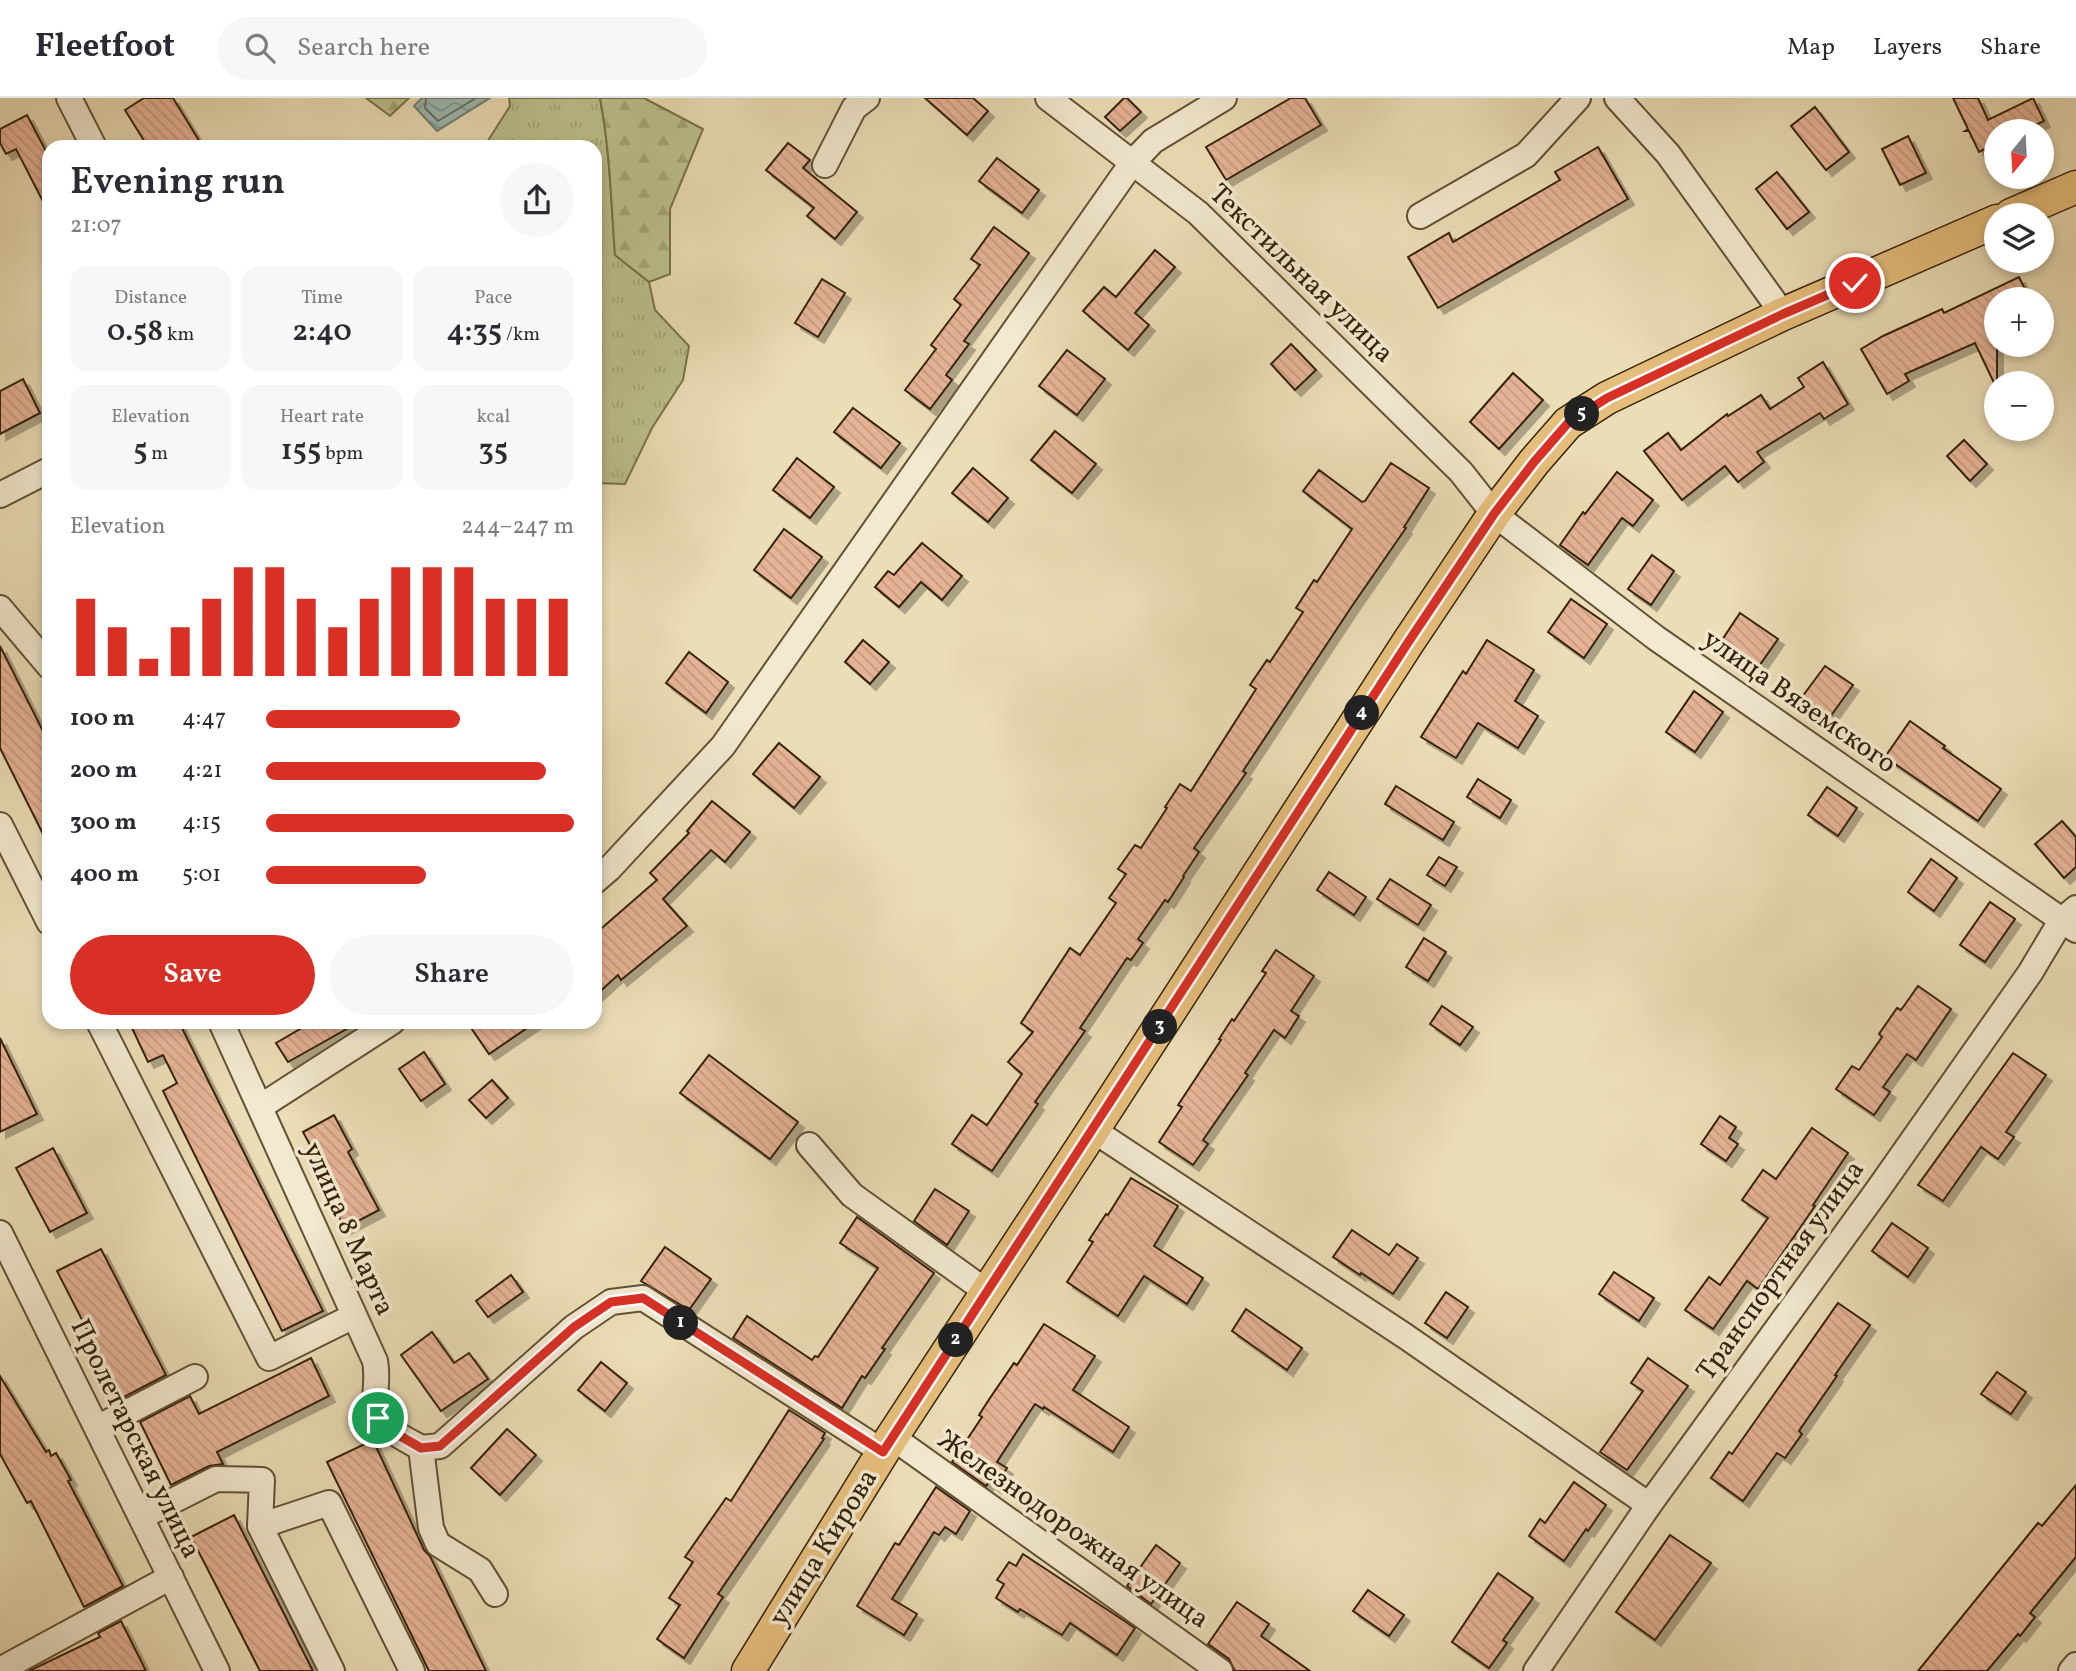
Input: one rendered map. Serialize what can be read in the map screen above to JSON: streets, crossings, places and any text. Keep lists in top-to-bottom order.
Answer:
{
  "streets": {
    "main road": ["улица Кирова"],
    "street": [
      "Текстильная улица",
      "улица Вяземского",
      "улица 8 Марта",
      "Транспортная улица",
      "Пролетарская улица",
      "Железнодорожная улица"
    ]
  },
  "crossings": [
    ["Текстильная улица", "улица Вяземского"],
    ["Текстильная улица", "улица Кирова"],
    ["улица Вяземского", "Транспортная улица"],
    ["улица Вяземского", "улица Кирова"],
    ["улица 8 Марта", "Железнодорожная улица"],
    ["Железнодорожная улица", "улица Кирова"]
  ],
  "north": "bottom",
  "page": {
    "header": "Fleetfoot",
    "search": "Search here",
    "nav": ["Map", "Layers", "Share"],
    "map_buttons": ["+", "−"],
    "heading": ["Evening run", "21:07"],
    "stats": [
      ["Distance", "0.58 km"],
      ["Time", "2:40"],
      ["Pace", "4:35 /km"],
      ["Elevation", "5 m"],
      ["Heart rate", "155 bpm"],
      ["kcal", "35"]
    ],
    "pins": [
      "5",
      "4",
      "3",
      "1",
      "2"
    ],
    "chart": ["Elevation", "244–247 m"],
    "list": [
      {
        "name": "100 m",
        "note": "4:47"
      },
      {
        "name": "200 m",
        "note": "4:21"
      },
      {
        "name": "300 m",
        "note": "4:15"
      },
      {
        "name": "400 m",
        "note": "5:01"
      }
    ],
    "buttons": ["Save", "Share"]
  }
}
